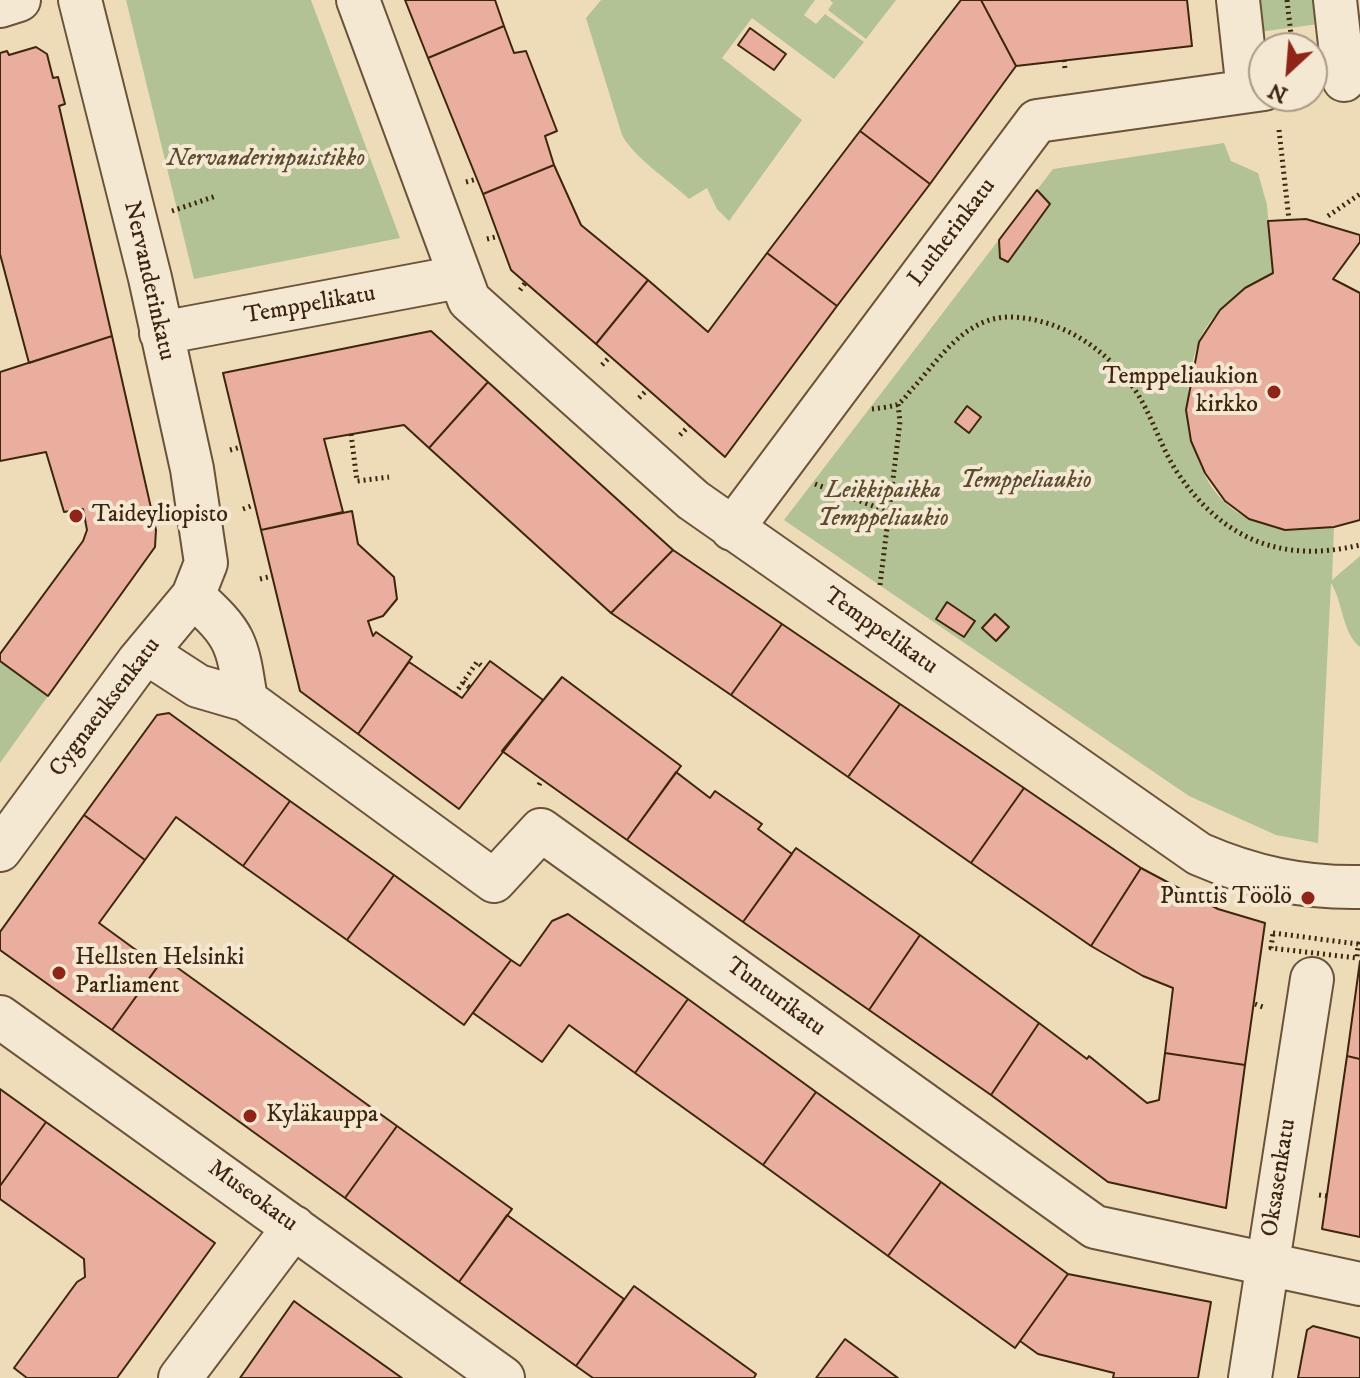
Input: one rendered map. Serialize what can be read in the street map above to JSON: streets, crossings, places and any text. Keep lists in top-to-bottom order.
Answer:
{
  "streets": {
    "street": [
      "Lutherinkatu",
      "Nervanderinkatu",
      "Temppelikatu",
      "Cygnaeuksenkatu",
      "Tunturikatu",
      "Oksasenkatu",
      "Museokatu"
    ]
  },
  "crossings": [
    ["Lutherinkatu", "Temppelikatu"],
    ["Nervanderinkatu", "Temppelikatu"],
    ["Nervanderinkatu", "Cygnaeuksenkatu"],
    ["Cygnaeuksenkatu", "Tunturikatu"],
    ["Tunturikatu", "Oksasenkatu"]
  ],
  "parks": ["Nervanderinpuistikko", "Temppeliaukio", "Leikkipaikka Temppeliaukio"],
  "places": [
    "Temppeliaukion kirkko",
    "Taideyliopisto",
    "Punttis Töölö",
    "Hellsten Helsinki Parliament",
    "Kyläkauppa"
  ],
  "north": "bottom left"
}
